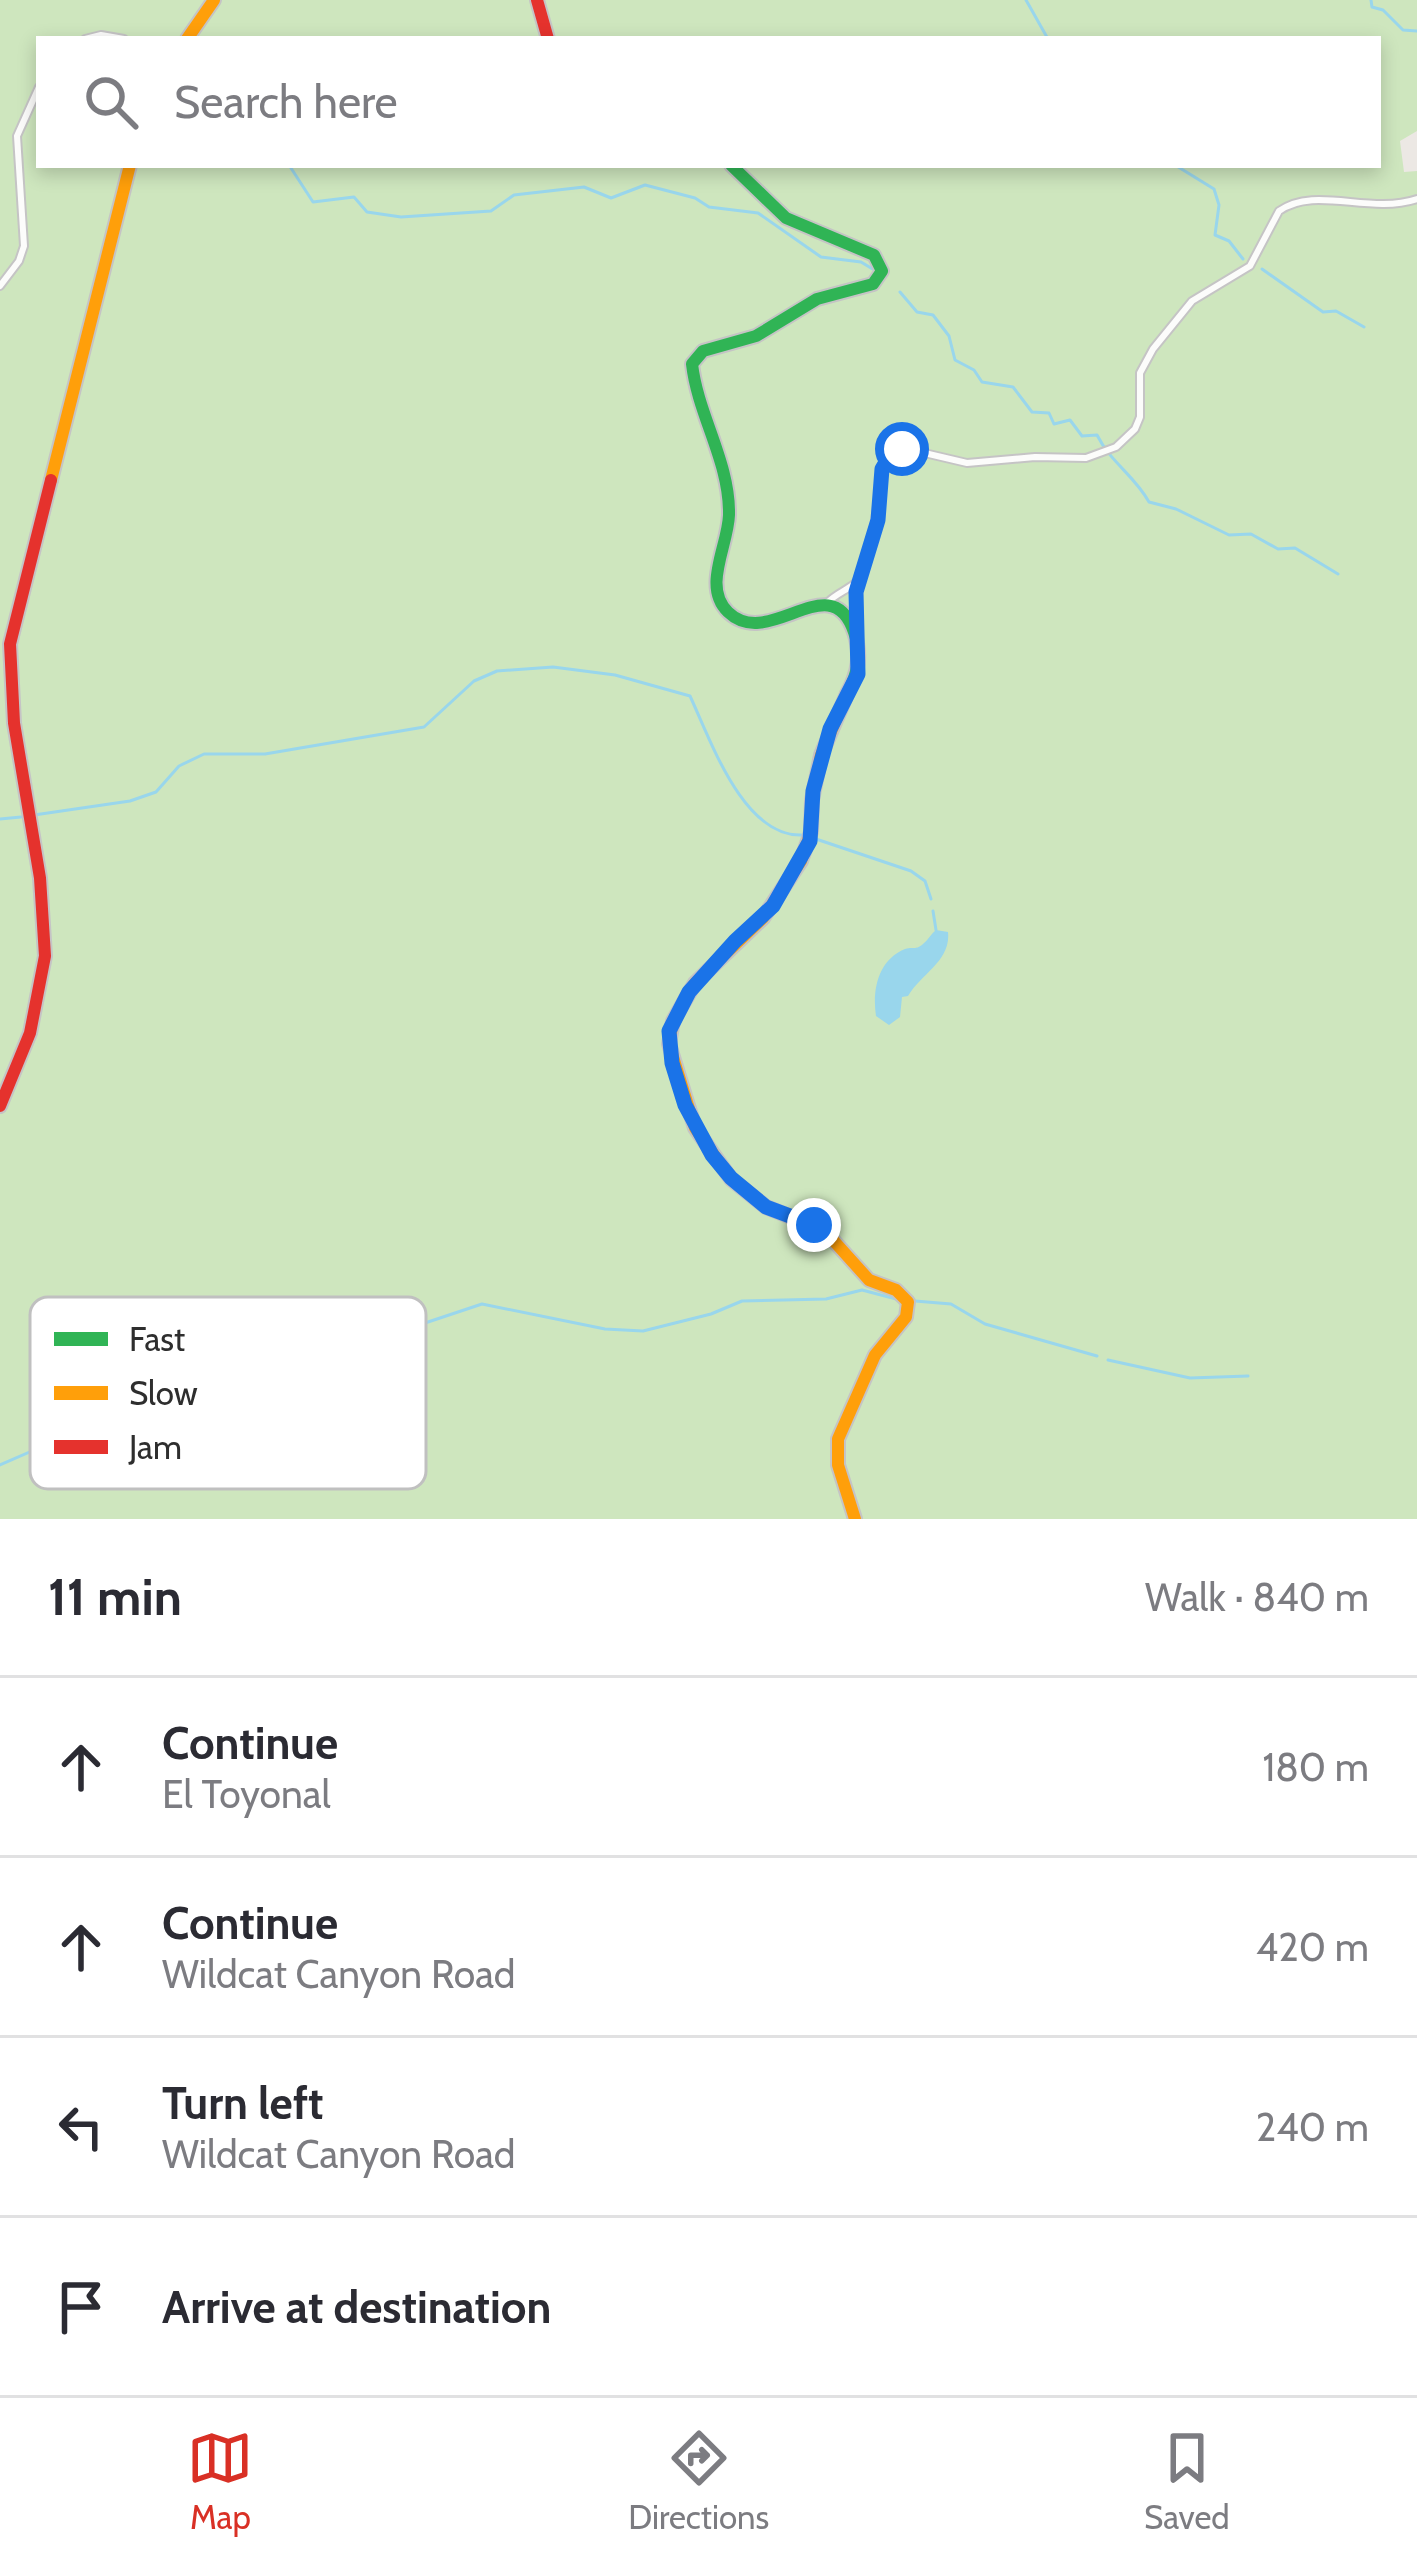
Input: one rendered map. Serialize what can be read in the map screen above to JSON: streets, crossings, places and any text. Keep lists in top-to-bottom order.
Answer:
{
  "legend": ["Fast", "Slow", "Jam"],
  "page": {
    "search": "Search here",
    "heading": ["11 min", "Walk · 840 m"],
    "list": [
      ["Continue", "El Toyonal", "180 m"],
      ["Continue", "Wildcat Canyon Road", "420 m"],
      ["Turn left", "Wildcat Canyon Road", "240 m"],
      "Arrive at destination"
    ],
    "nav": ["Map", "Directions", "Saved"]
  }
}
